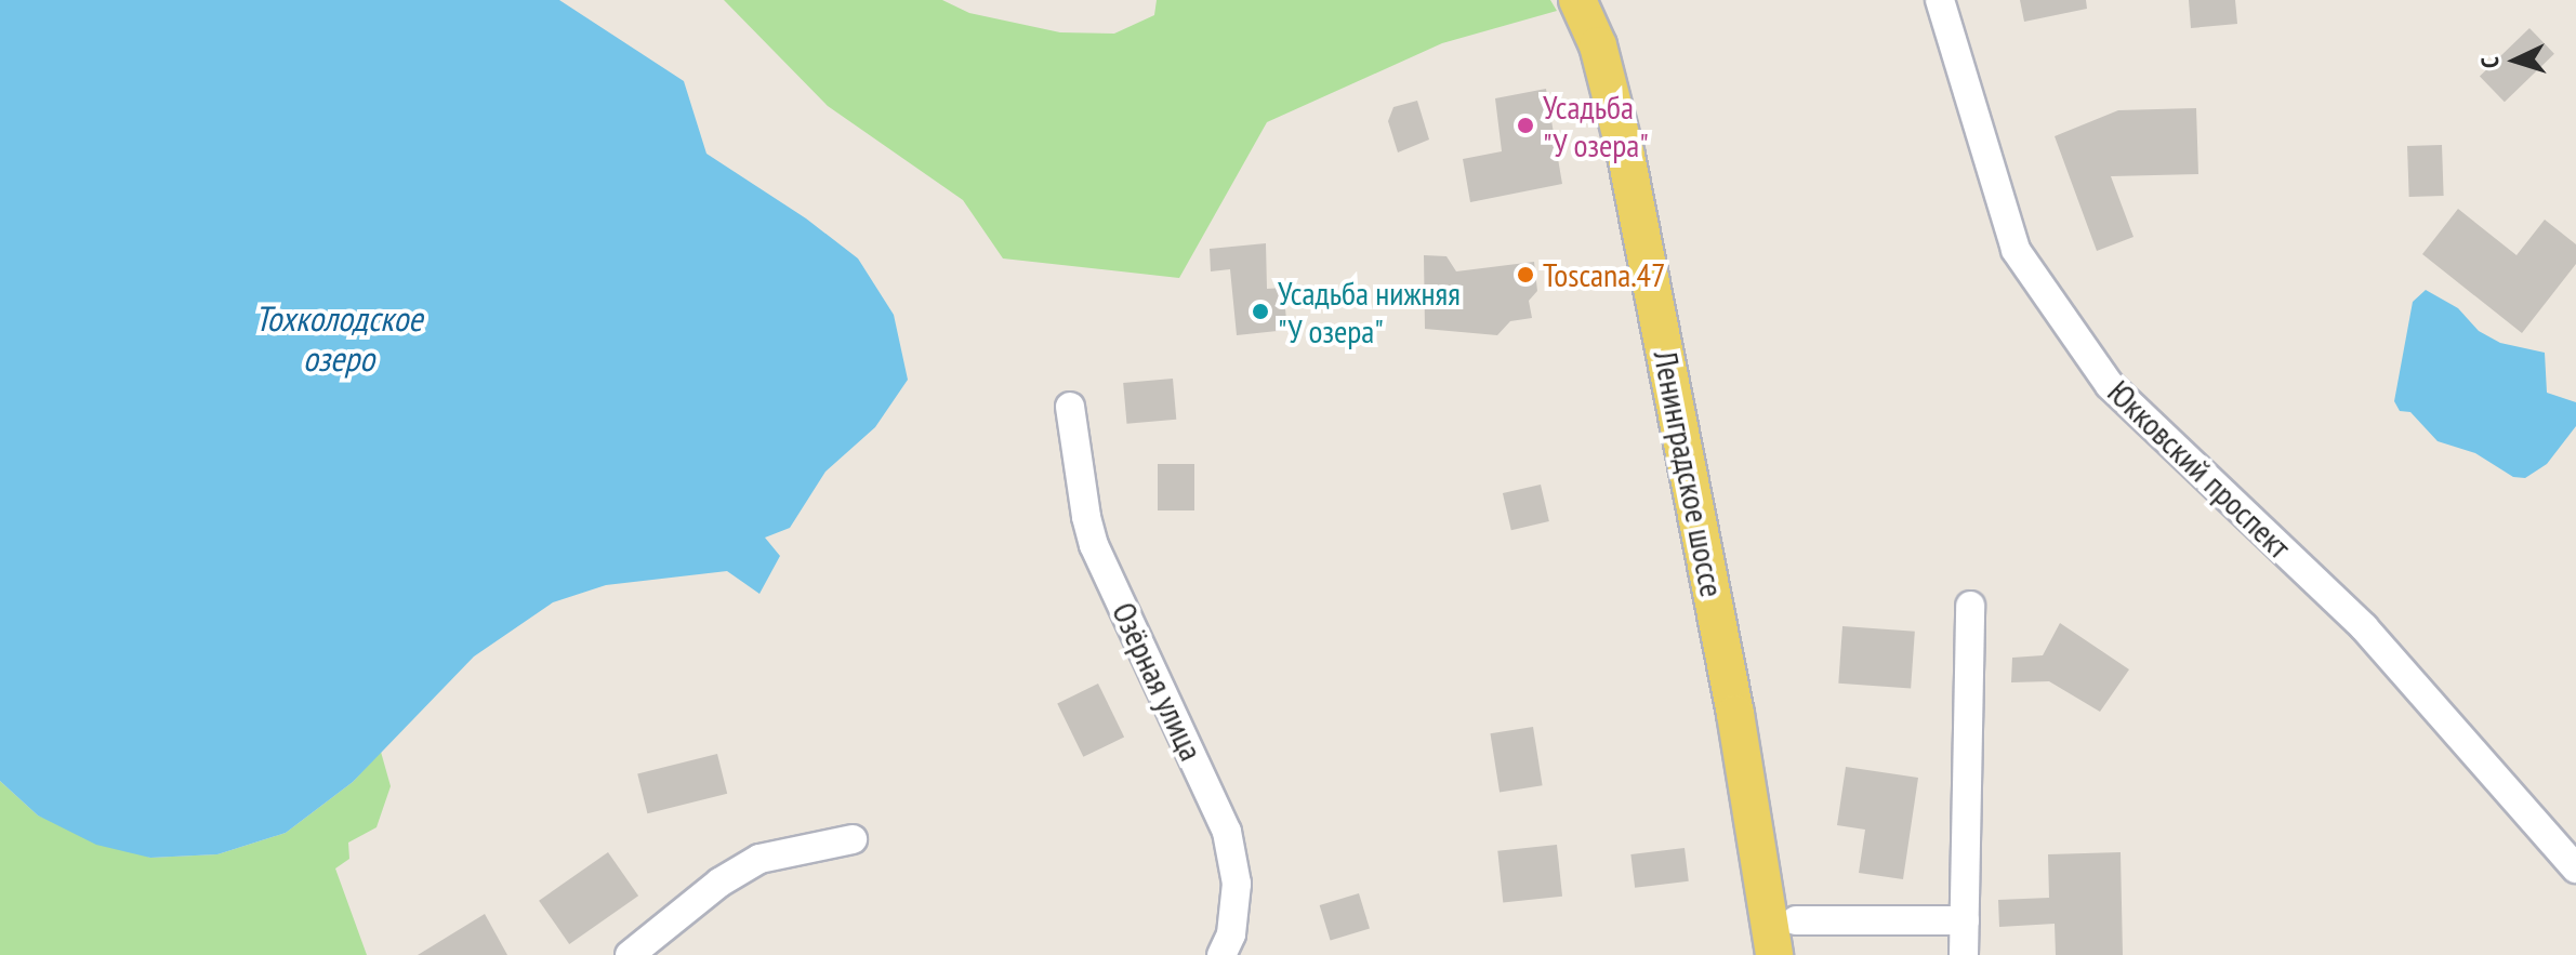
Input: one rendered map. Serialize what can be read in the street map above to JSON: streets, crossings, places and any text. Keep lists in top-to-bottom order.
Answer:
{
  "streets": {
    "main road": ["Ленинградское шоссе"],
    "street": ["Юкковский проспект", "Озёрная улица"]
  },
  "water": ["Тохколодское озеро"],
  "places": ["Усадьба \"У озера\"", "Toscana.47", "Усадьба нижняя \"У озера\""],
  "north": "left"
}
